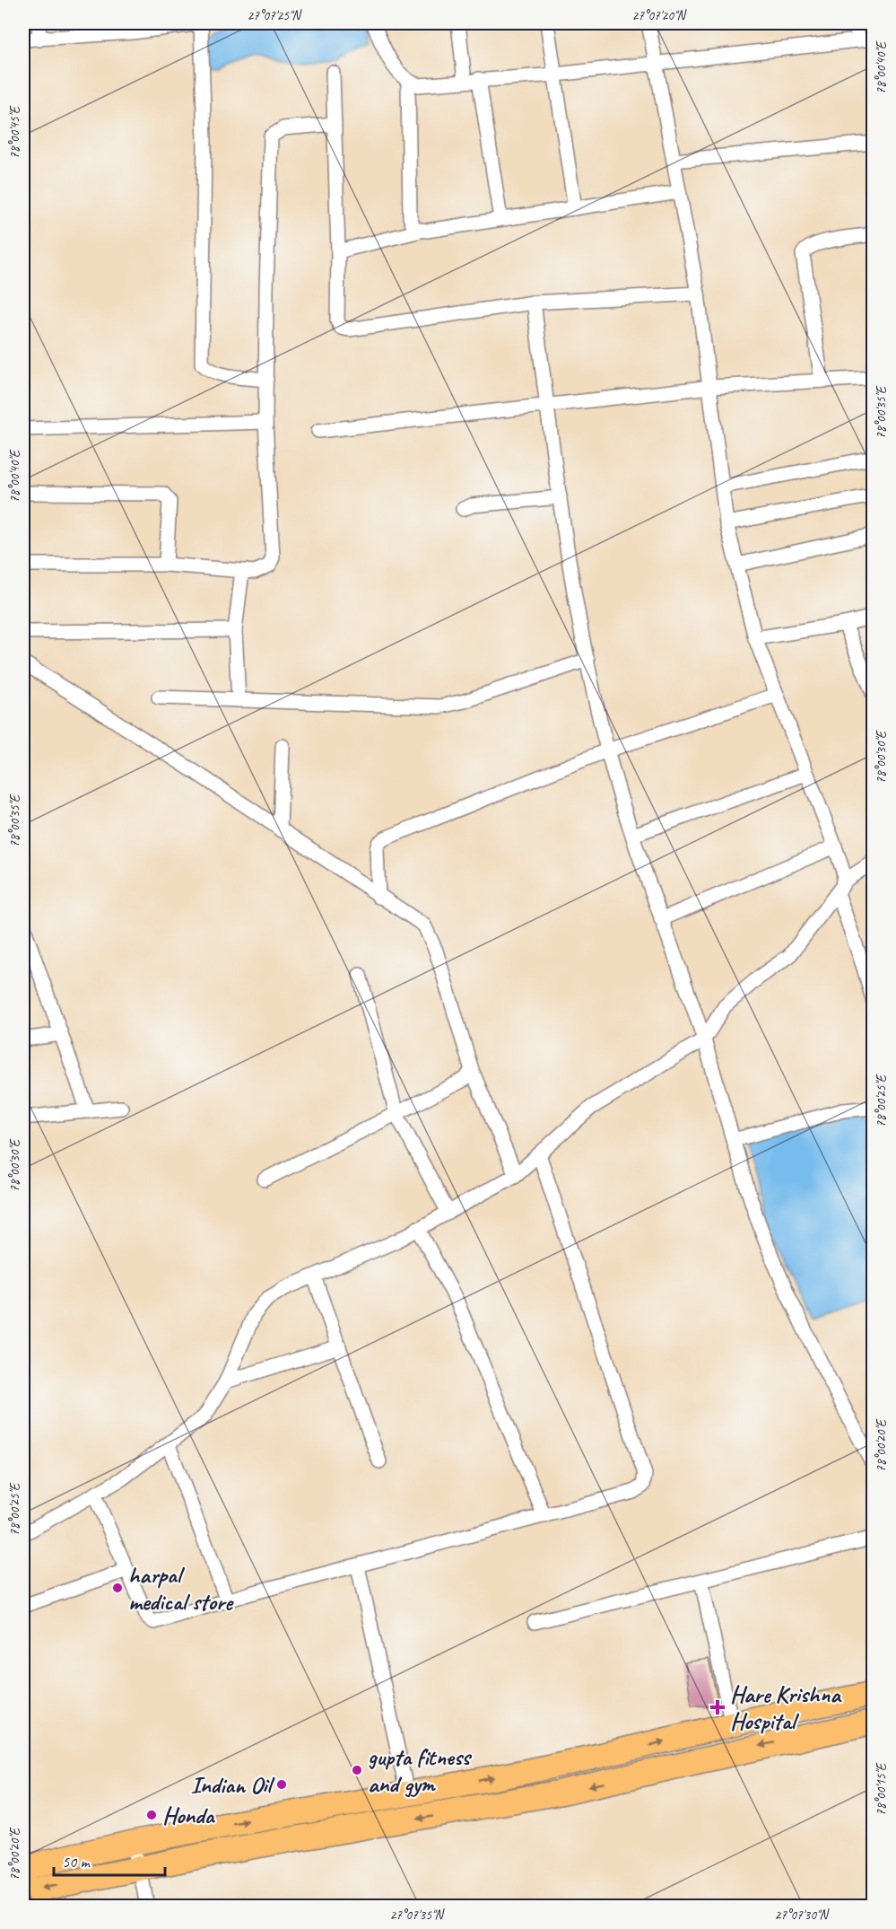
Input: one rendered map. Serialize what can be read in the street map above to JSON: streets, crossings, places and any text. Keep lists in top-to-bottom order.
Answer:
{
  "places": {
    "other": [
      "harpal medical store",
      "gupta fitness and gym",
      "Indian Oil",
      "Honda"
    ],
    "health": ["Hare Krishna Hospital"]
  },
  "scale_bar": "50 m",
  "coordinates": [
    "27°07'25\"N",
    "27°07'20\"N",
    "78°00'40\"E",
    "78°00'45\"E",
    "78°00'35\"E",
    "78°00'30\"E",
    "78°00'25\"E",
    "78°00'20\"E",
    "78°00'15\"E",
    "27°07'35\"N",
    "27°07'30\"N"
  ]
}
